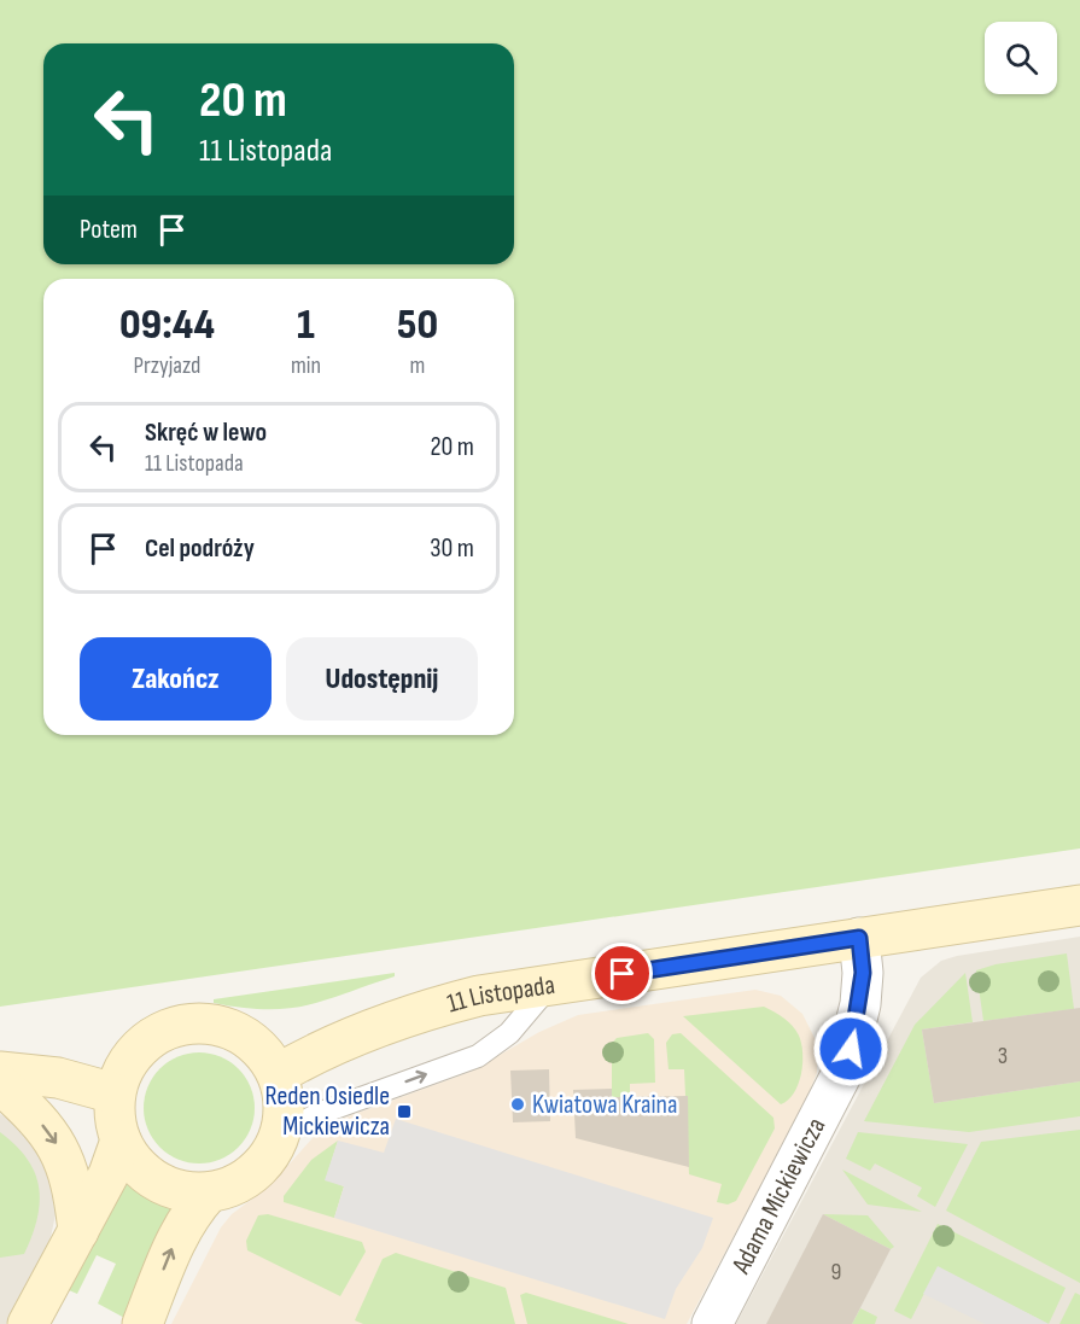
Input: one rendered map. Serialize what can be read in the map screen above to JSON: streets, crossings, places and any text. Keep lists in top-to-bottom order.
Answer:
{
  "streets": {
    "street": ["11 Listopada", "Adama Mickiewicza"]
  },
  "crossings": [
    ["11 Listopada", "Adama Mickiewicza"]
  ],
  "places": {
    "other": ["Kwiatowa Kraina"],
    "transit": ["Reden Osiedle Mickiewicza"]
  },
  "house_numbers": ["3", "9"],
  "page": {
    "turn": ["20 m", "11 Listopada"],
    "then": "Potem",
    "eta": [
      "09:44",
      "Przyjazd",
      "1",
      "min",
      "50",
      "m"
    ],
    "list": [
      {
        "name": "Skręć w lewo",
        "note": "11 Listopada",
        "value": "20 m"
      },
      {
        "name": "Cel podróży",
        "value": "30 m"
      }
    ],
    "buttons": ["Zakończ", "Udostępnij"]
  }
}
